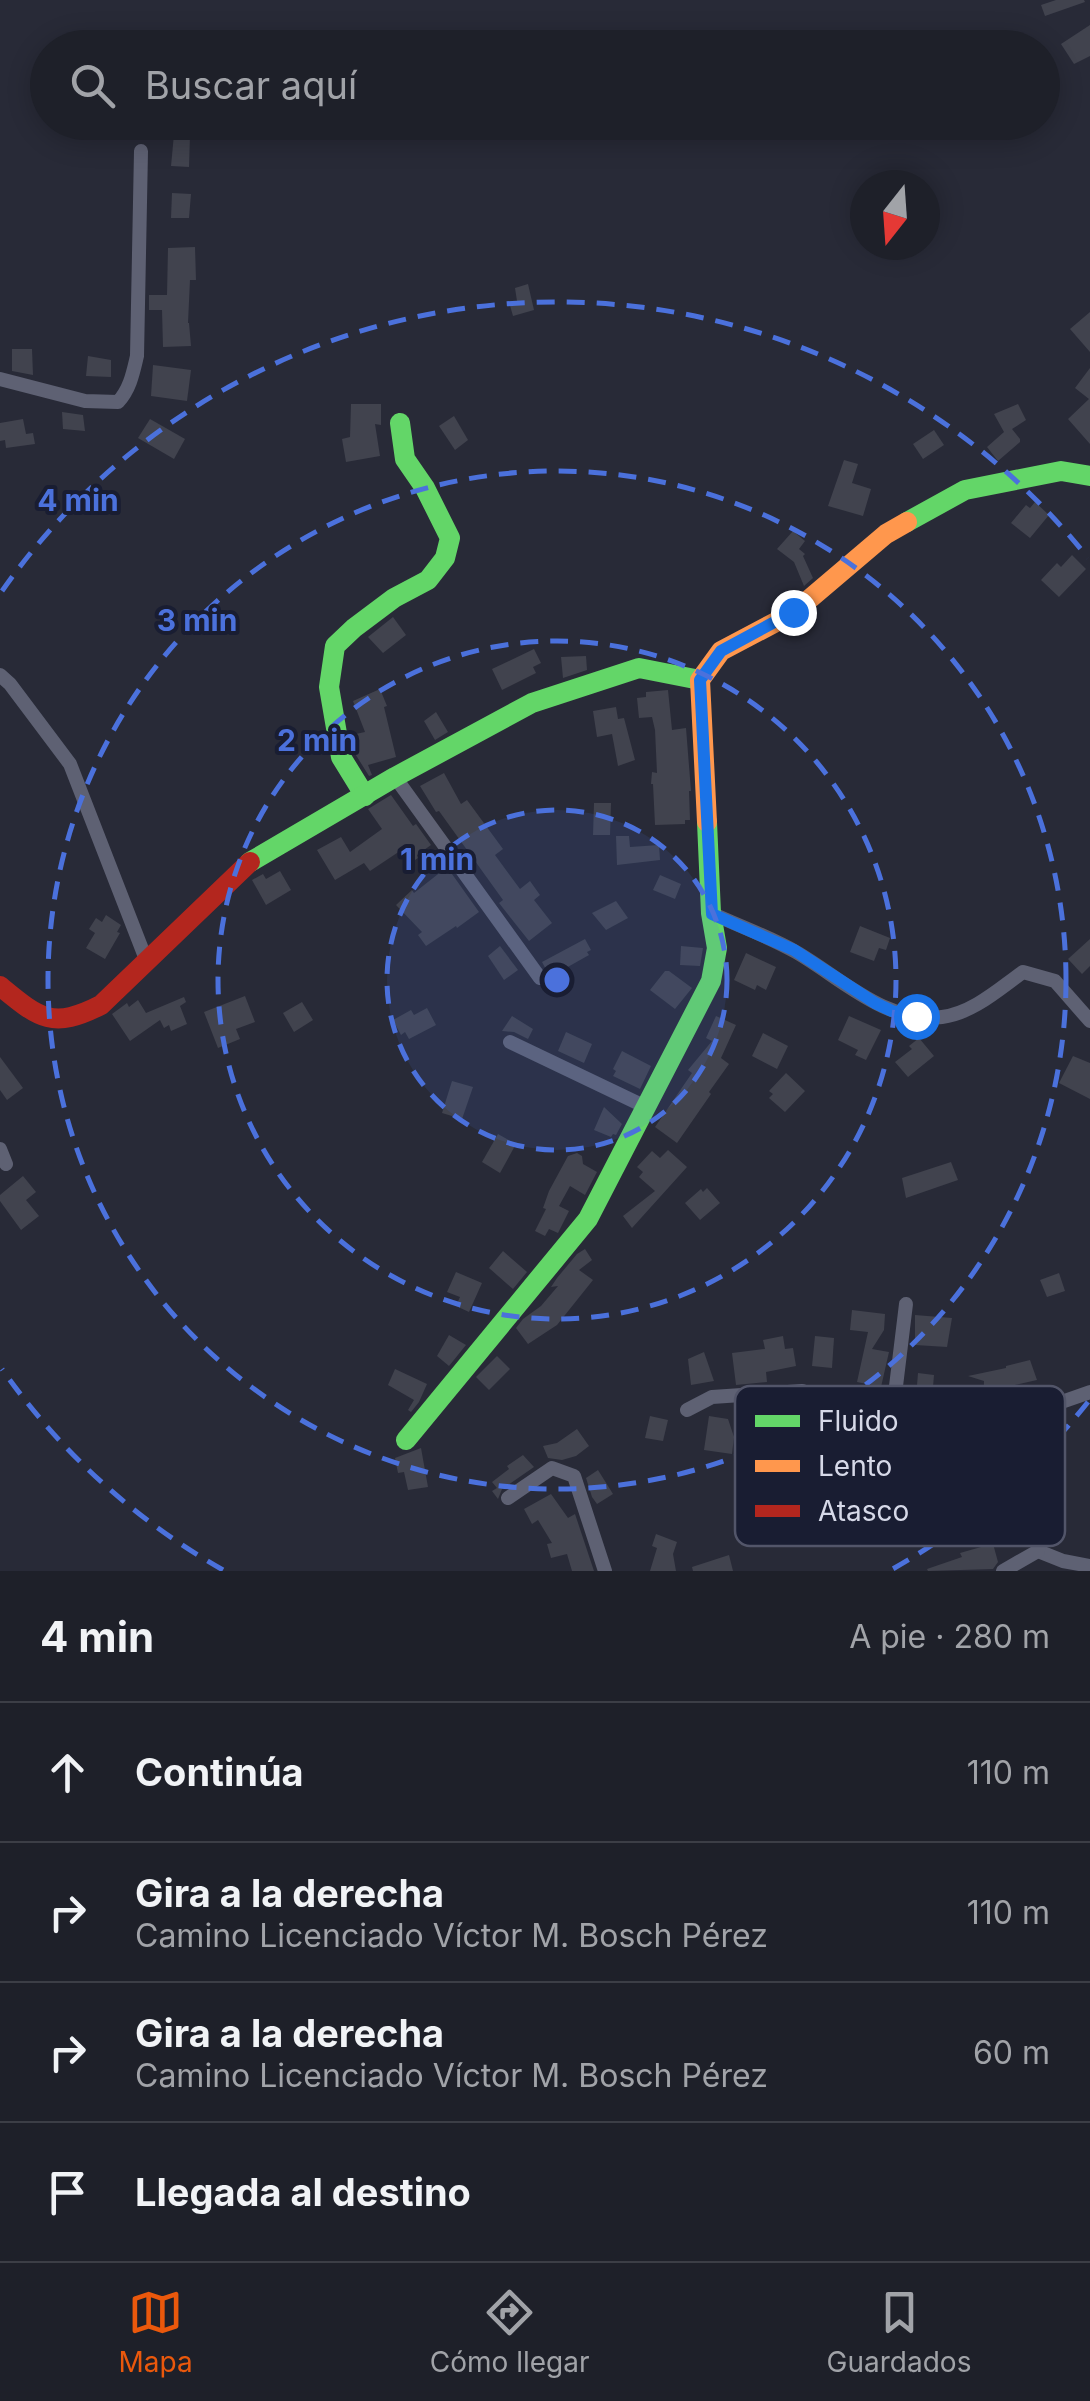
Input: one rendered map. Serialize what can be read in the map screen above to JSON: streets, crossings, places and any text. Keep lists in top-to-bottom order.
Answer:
{
  "legend": ["Fluido", "Lento", "Atasco"],
  "north": "bottom",
  "page": {
    "search": "Buscar aquí",
    "heading": ["4 min", "A pie · 280 m"],
    "list": [
      ["Continúa", "110 m"],
      ["Gira a la derecha", "Camino Licenciado Víctor M. Bosch Pérez", "110 m"],
      ["Gira a la derecha", "Camino Licenciado Víctor M. Bosch Pérez", "60 m"],
      "Llegada al destino"
    ],
    "nav": ["Mapa", "Cómo llegar", "Guardados"]
  },
  "rings": [
    "4 min",
    "3 min",
    "2 min",
    "1 min"
  ]
}
